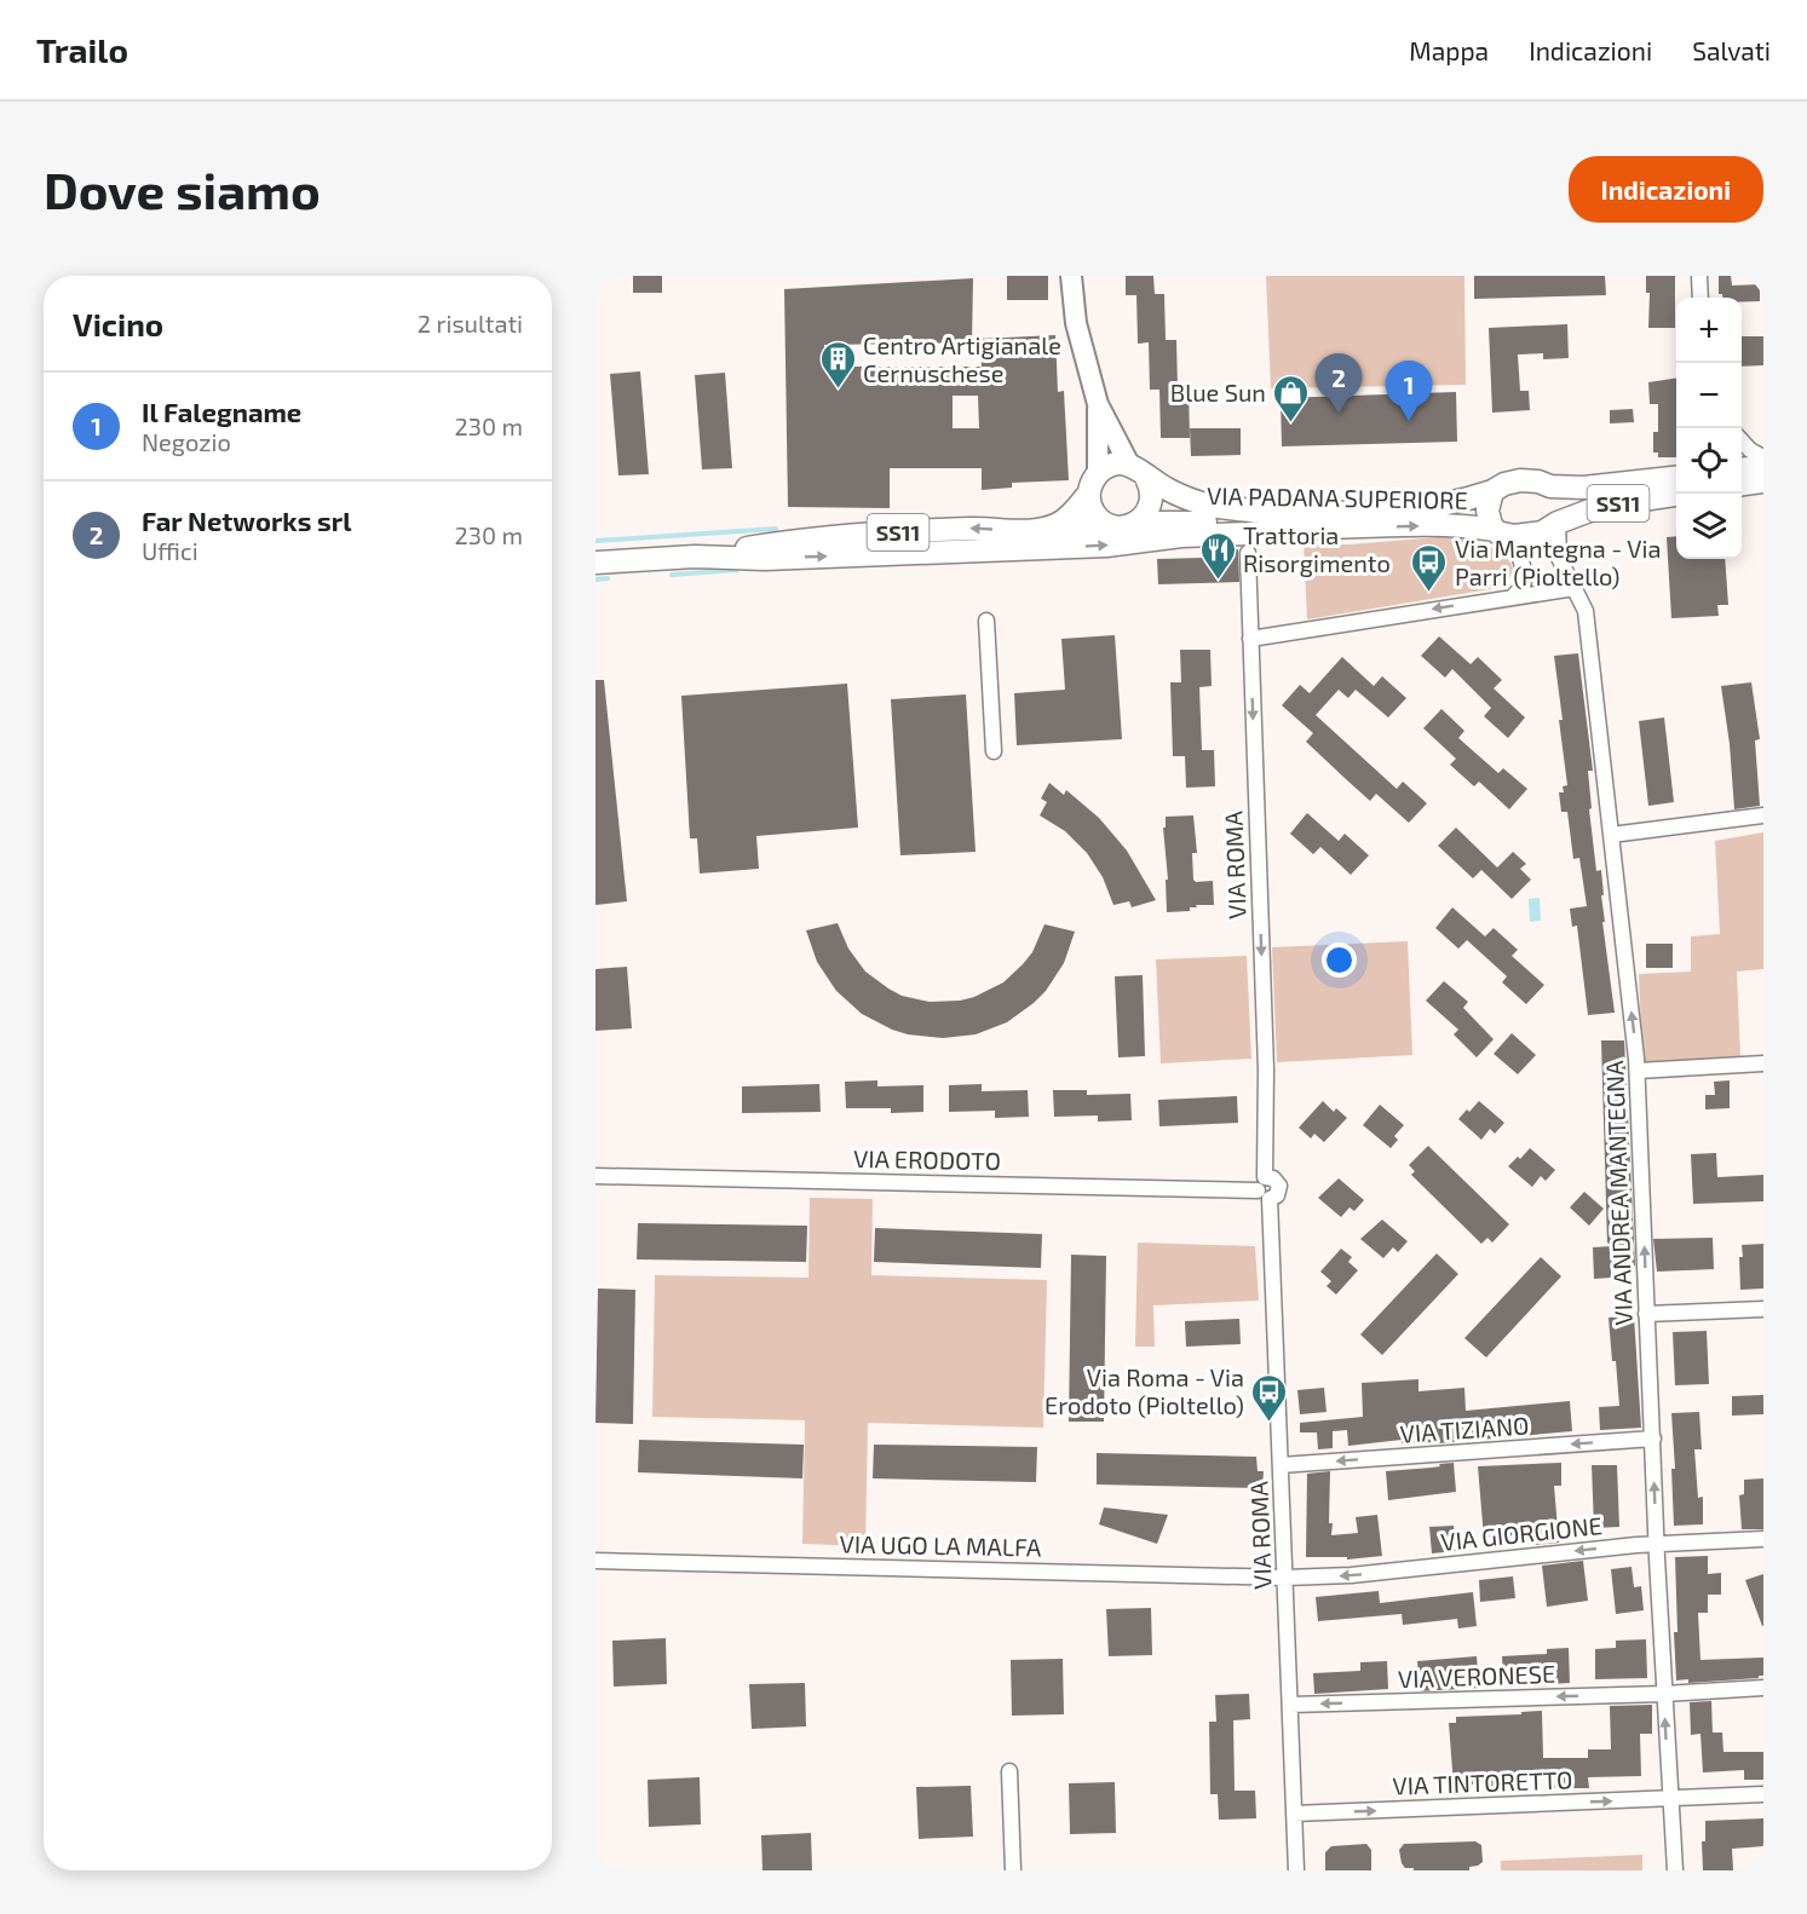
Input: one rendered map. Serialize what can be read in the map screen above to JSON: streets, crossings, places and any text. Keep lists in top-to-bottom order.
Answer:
{
  "streets": {
    "main road": ["VIA PADANA SUPERIORE", "SS11"],
    "street": [
      "VIA ROMA",
      "VIA ERODOTO",
      "VIA ANDREA MANTEGNA",
      "VIA TIZIANO",
      "VIA GIORGIONE",
      "VIA UGO LA MALFA",
      "VIA VERONESE",
      "VIA TINTORETTO"
    ]
  },
  "crossings": [
    ["VIA PADANA SUPERIORE", "SS11"],
    ["VIA PADANA SUPERIORE", "VIA ANDREA MANTEGNA"],
    ["SS11", "VIA ANDREA MANTEGNA"],
    ["VIA ROMA", "VIA ERODOTO"],
    ["VIA ROMA", "VIA TIZIANO"],
    ["VIA ROMA", "VIA GIORGIONE"],
    ["VIA ROMA", "VIA UGO LA MALFA"],
    ["VIA ROMA", "VIA VERONESE"],
    ["VIA ROMA", "VIA TINTORETTO"],
    ["VIA ANDREA MANTEGNA", "VIA TIZIANO"],
    ["VIA ANDREA MANTEGNA", "VIA GIORGIONE"],
    ["VIA ANDREA MANTEGNA", "VIA VERONESE"],
    ["VIA ANDREA MANTEGNA", "VIA TINTORETTO"],
    ["VIA GIORGIONE", "VIA UGO LA MALFA"]
  ],
  "one_way": [
    "VIA ROMA",
    "VIA ANDREA MANTEGNA",
    "VIA TIZIANO",
    "VIA GIORGIONE",
    "VIA VERONESE",
    "VIA TINTORETTO"
  ],
  "places": {
    "building": ["Centro Artigianale Cernuschese"],
    "shop": ["Blue Sun"],
    "restaurant": ["Trattoria Risorgimento"],
    "bus stop": ["Via Mantegna - Via Parri (Pioltello)", "Via Roma - Via Erodoto (Pioltello)"]
  },
  "page": {
    "header": "Trailo",
    "nav": ["Mappa", "Indicazioni", "Salvati"],
    "buttons": "Indicazioni",
    "title": "Dove siamo",
    "heading": ["Vicino", "2 risultati"],
    "map_buttons": ["+", "−"],
    "pins": ["2", "1"],
    "list": [
      {
        "mark": "1",
        "name": "Il Falegname",
        "note": "Negozio",
        "value": "230 m"
      },
      {
        "mark": "2",
        "name": "Far Networks srl",
        "note": "Uffici",
        "value": "230 m"
      }
    ]
  }
}
